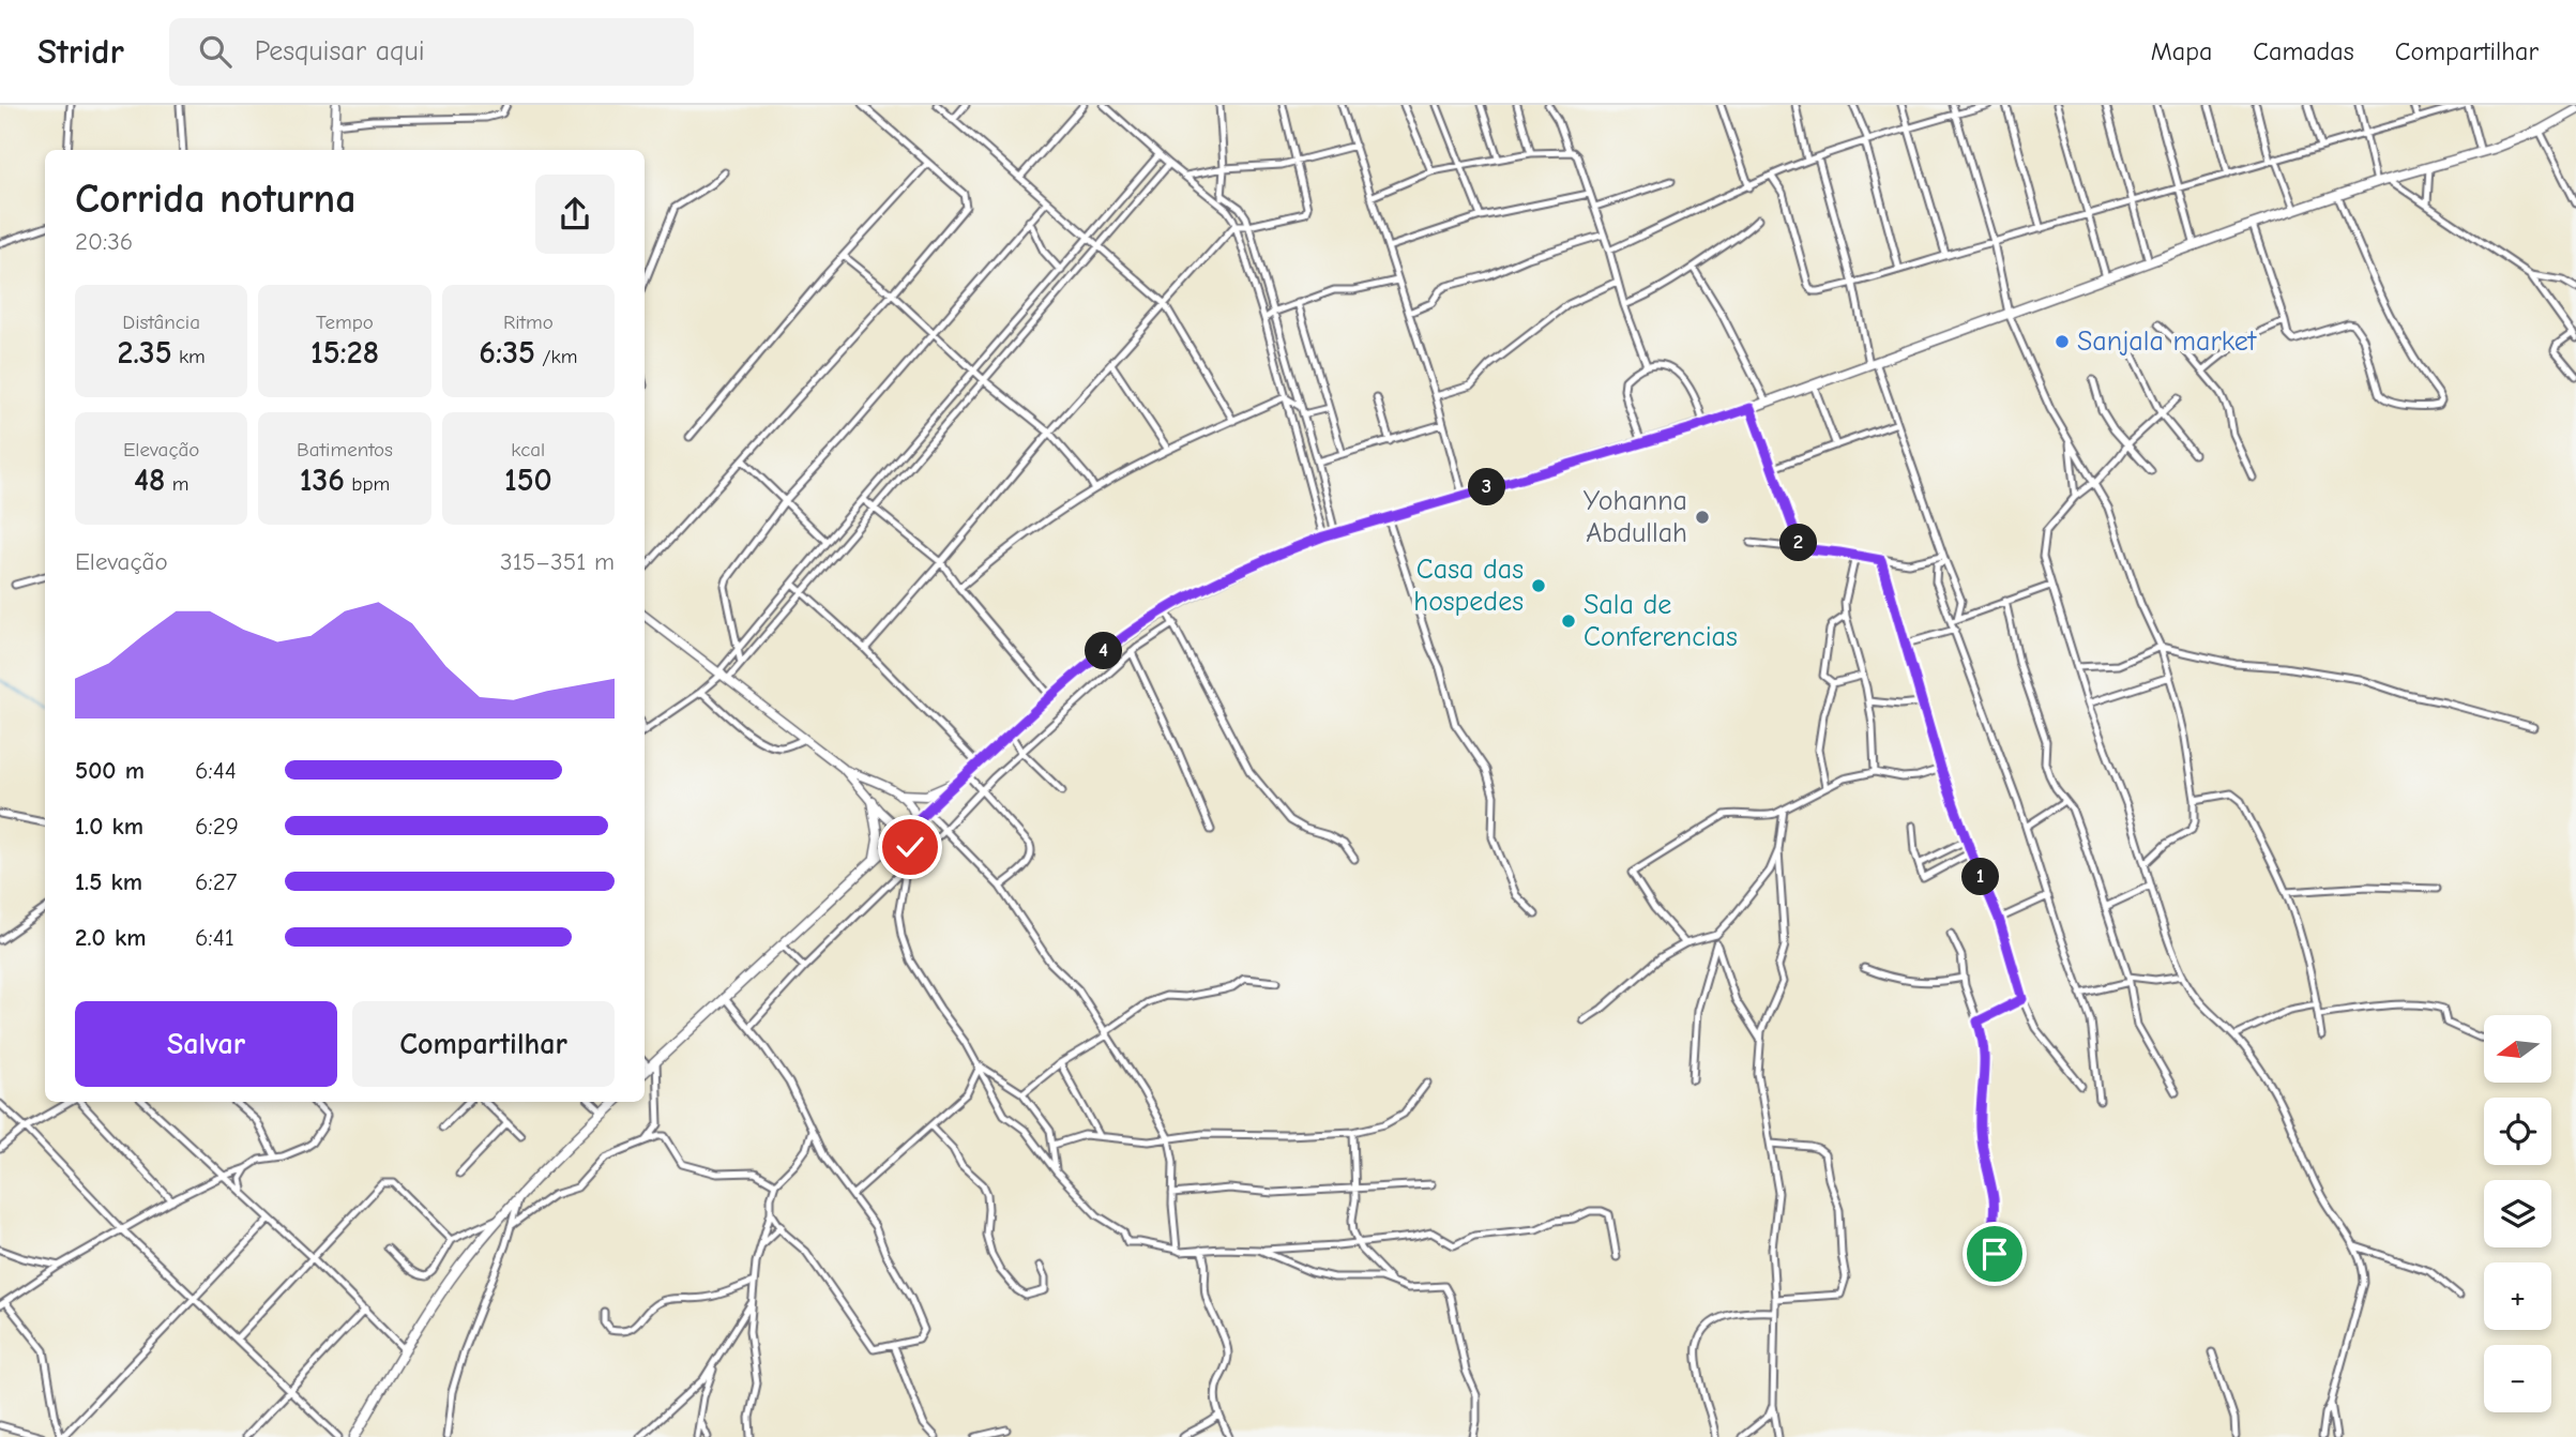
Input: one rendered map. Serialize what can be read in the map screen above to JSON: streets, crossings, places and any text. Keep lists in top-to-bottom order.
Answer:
{
  "places": [
    "Sanjala market",
    "Yohanna Abdullah",
    "Casa das hospedes",
    "Sala de Conferencias"
  ],
  "north": "left",
  "page": {
    "header": "Stridr",
    "search": "Pesquisar aqui",
    "nav": ["Mapa", "Camadas", "Compartilhar"],
    "heading": ["Corrida noturna", "20:36"],
    "stats": [
      ["Distância", "2.35 km"],
      ["Tempo", "15:28"],
      ["Ritmo", "6:35 /km"],
      ["Elevação", "48 m"],
      ["Batimentos", "136 bpm"],
      ["kcal", "150"]
    ],
    "pins": [
      "3",
      "2",
      "4",
      "1"
    ],
    "chart": ["Elevação", "315–351 m"],
    "list": [
      {
        "name": "500 m",
        "note": "6:44"
      },
      {
        "name": "1.0 km",
        "note": "6:29"
      },
      {
        "name": "1.5 km",
        "note": "6:27"
      },
      {
        "name": "2.0 km",
        "note": "6:41"
      }
    ],
    "buttons": ["Salvar", "Compartilhar"],
    "map_buttons": ["+", "−"]
  }
}
